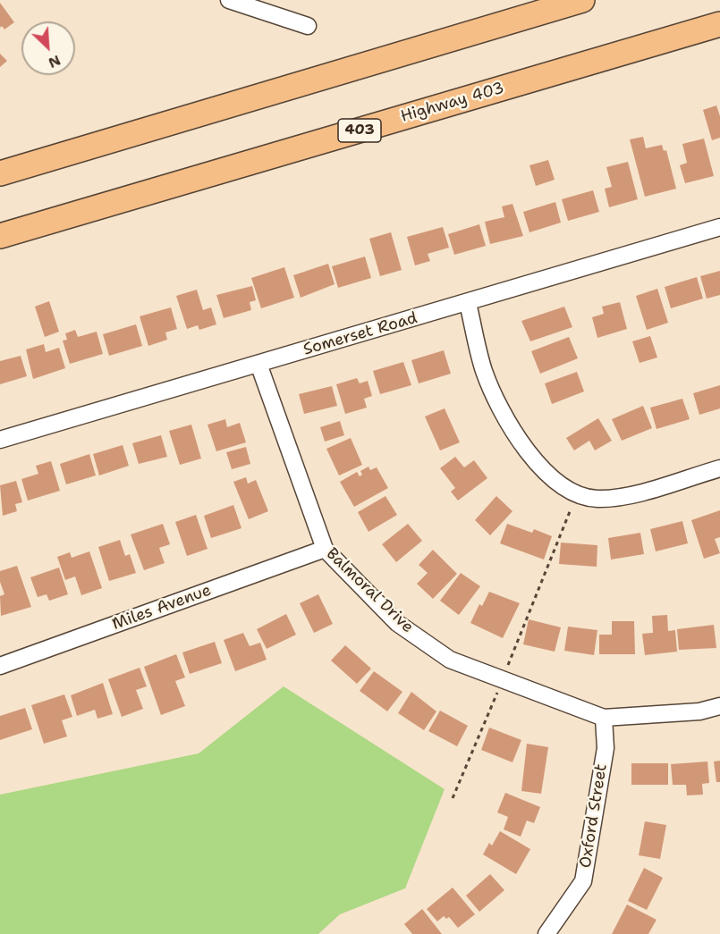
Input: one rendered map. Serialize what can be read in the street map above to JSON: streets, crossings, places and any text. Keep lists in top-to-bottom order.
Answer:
{
  "streets": {
    "highway": ["Highway 403", "403"],
    "street": [
      "Somerset Road",
      "Balmoral Drive",
      "Miles Avenue",
      "Oxford Street"
    ]
  },
  "crossings": [
    ["Somerset Road", "Balmoral Drive"],
    ["Balmoral Drive", "Miles Avenue"],
    ["Balmoral Drive", "Oxford Street"]
  ],
  "north": "bottom right"
}
